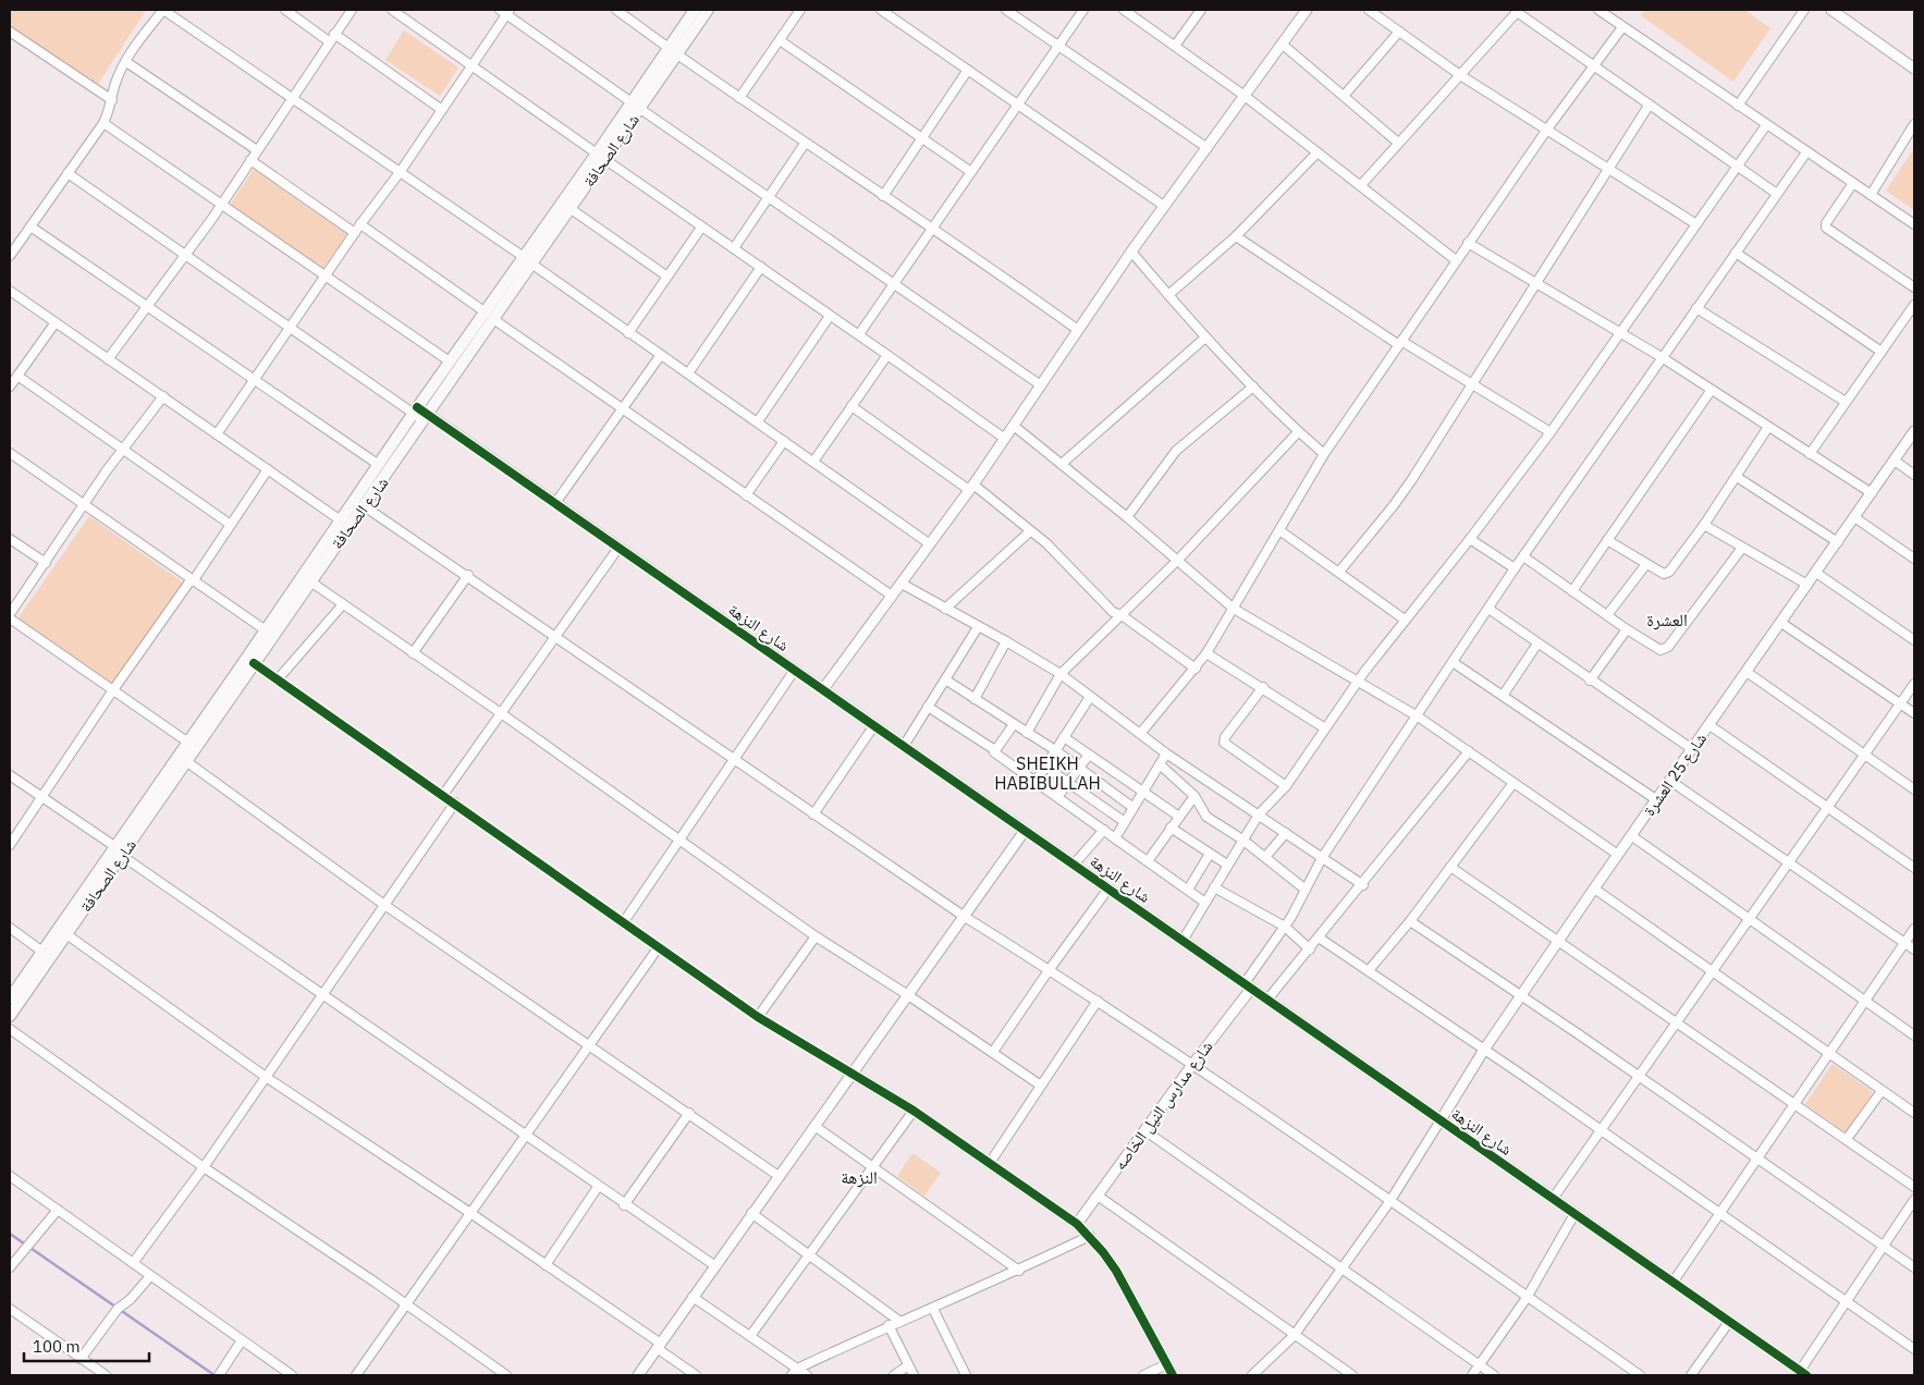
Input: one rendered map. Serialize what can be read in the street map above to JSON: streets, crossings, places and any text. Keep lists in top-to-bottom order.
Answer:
{
  "streets": {
    "main road": ["شارع الصحافة"],
    "street": ["شارع النزهة", "شارع 25 العشرة", "شارع مدارس النيل الخاصه"]
  },
  "crossings": [
    ["شارع الصحافة", "شارع النزهة"],
    ["شارع النزهة", "شارع 25 العشرة"],
    ["شارع النزهة", "شارع مدارس النيل الخاصه"]
  ],
  "districts": ["العشرة", "SHEIKH HABIBULLAH", "النزهة"],
  "scale_bar": "100 m"
}
